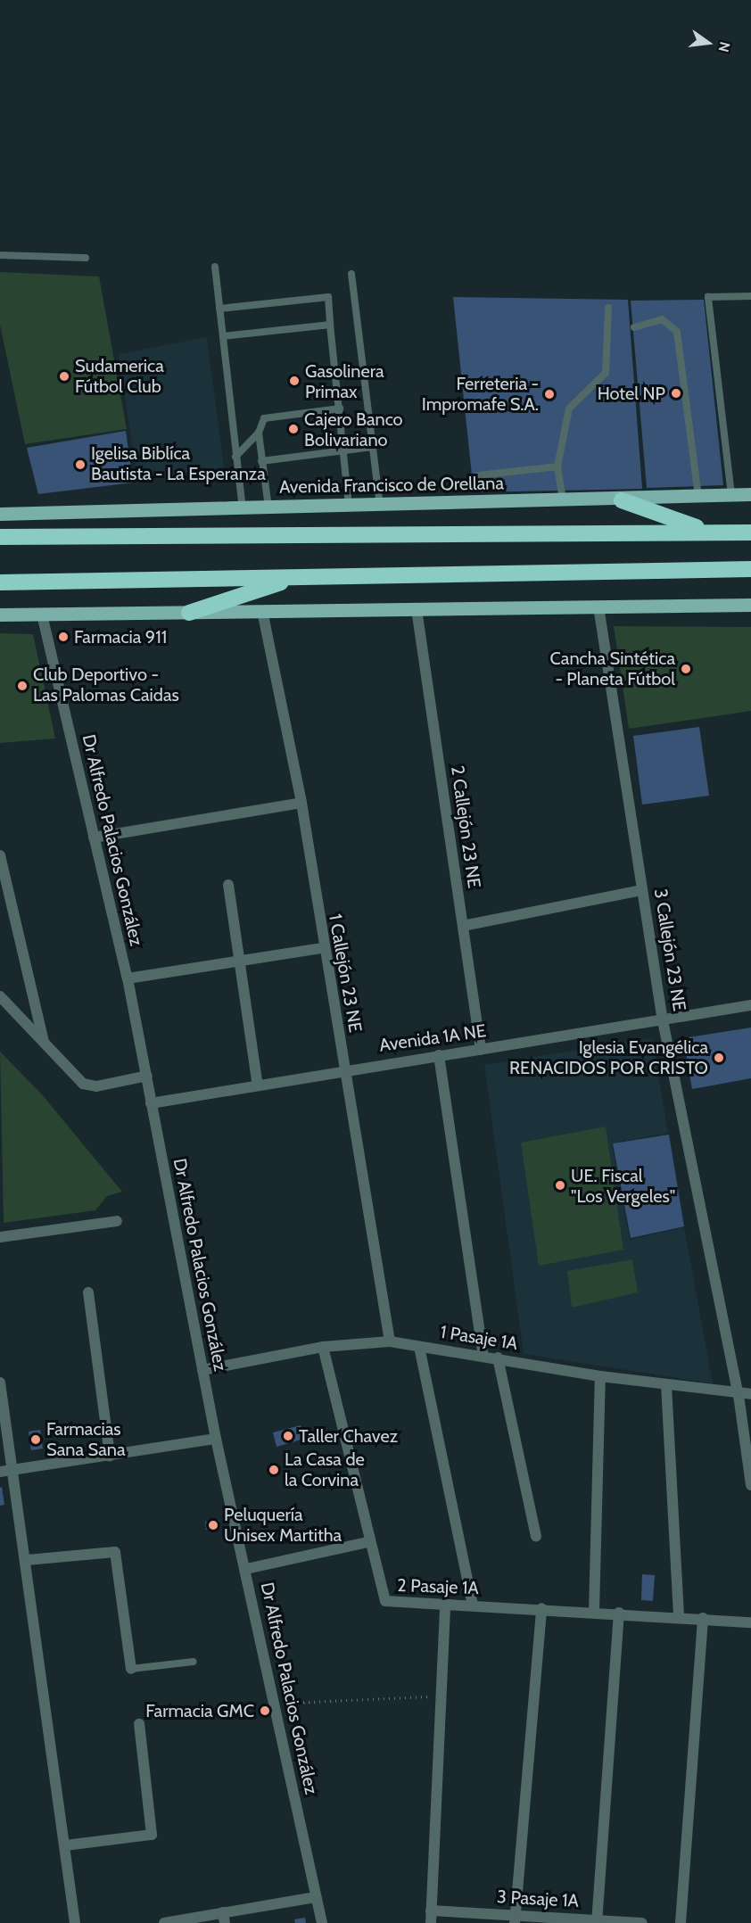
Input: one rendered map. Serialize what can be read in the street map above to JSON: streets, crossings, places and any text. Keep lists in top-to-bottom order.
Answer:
{
  "streets": {
    "main road": ["Avenida Francisco de Orellana"],
    "street": [
      "2 Callejón 23 NE",
      "Dr Alfredo Palacios González",
      "3 Callejón 23 NE",
      "1 Callejón 23 NE",
      "Avenida 1A NE",
      "1 Pasaje 1A",
      "2 Pasaje 1A",
      "3 Pasaje 1A"
    ]
  },
  "crossings": [
    ["2 Callejón 23 NE", "Avenida 1A NE"],
    ["Dr Alfredo Palacios González", "Avenida 1A NE"],
    ["Dr Alfredo Palacios González", "1 Pasaje 1A"],
    ["3 Callejón 23 NE", "Avenida 1A NE"],
    ["3 Callejón 23 NE", "1 Pasaje 1A"],
    ["1 Callejón 23 NE", "Avenida 1A NE"],
    ["1 Callejón 23 NE", "1 Pasaje 1A"],
    ["1 Pasaje 1A", "2 Pasaje 1A"]
  ],
  "places": [
    "Sudamerica Fútbol Club",
    "Gasolinera Primax",
    "Hotel NP",
    "Ferreteria - Impromafe S.A.",
    "Cajero Banco Bolivariano",
    "Igelisa Biblíca Bautista - La Esperanza",
    "Farmacia 911",
    "Cancha Sintética - Planeta Fútbol",
    "Club Deportivo - Las Palomas Caidas",
    "Iglesia Evangélica RENACIDOS POR CRISTO",
    "UE. Fiscal \"Los Vergeles\"",
    "Taller Chavez",
    "Farmacias Sana Sana",
    "La Casa de la Corvina",
    "Peluquería Unisex Martitha",
    "Farmacia GMC"
  ],
  "north": "right"
}
